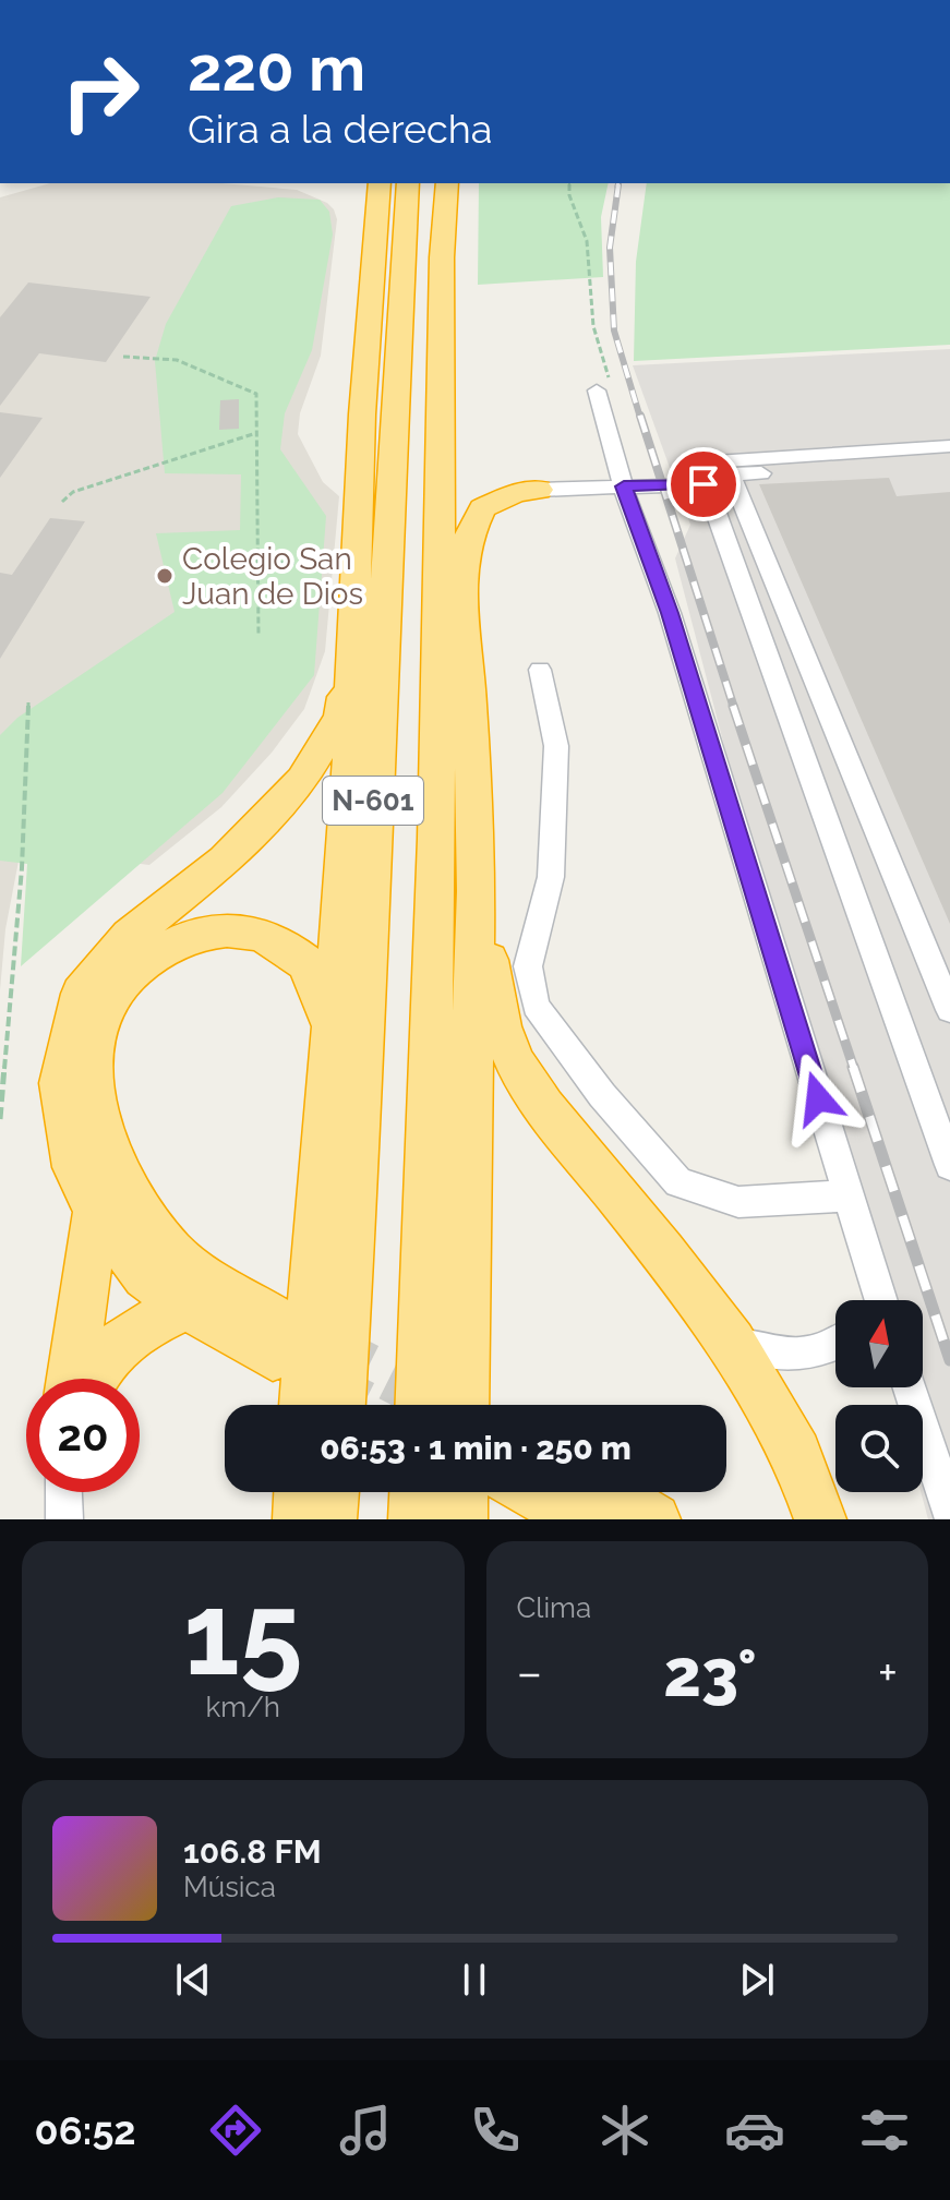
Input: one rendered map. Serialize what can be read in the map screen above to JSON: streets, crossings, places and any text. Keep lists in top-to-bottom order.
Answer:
{
  "streets": {
    "highway": ["N-601"]
  },
  "places": ["Colegio San Juan de Dios"],
  "north": "top",
  "page": {
    "turn": ["220 m", "Gira a la derecha"],
    "limit": "20",
    "trip": "06:53 · 1 min · 250 m",
    "tile": [
      ["15", "km/h"],
      "Clima"
    ],
    "heat": ["−", "23°", "+"],
    "song": ["106.8 FM", "Música"],
    "tabs": "06:52"
  }
}
